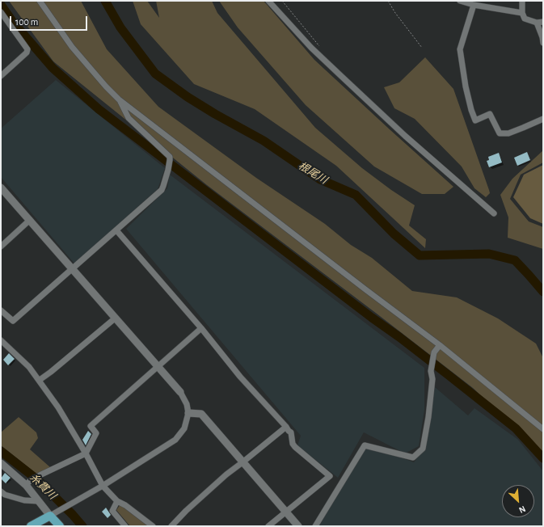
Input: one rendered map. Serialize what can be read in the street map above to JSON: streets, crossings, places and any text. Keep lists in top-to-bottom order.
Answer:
{
  "water": ["根尾川", "糸貫川"],
  "scale_bar": "100 m",
  "north": "bottom right"
}
